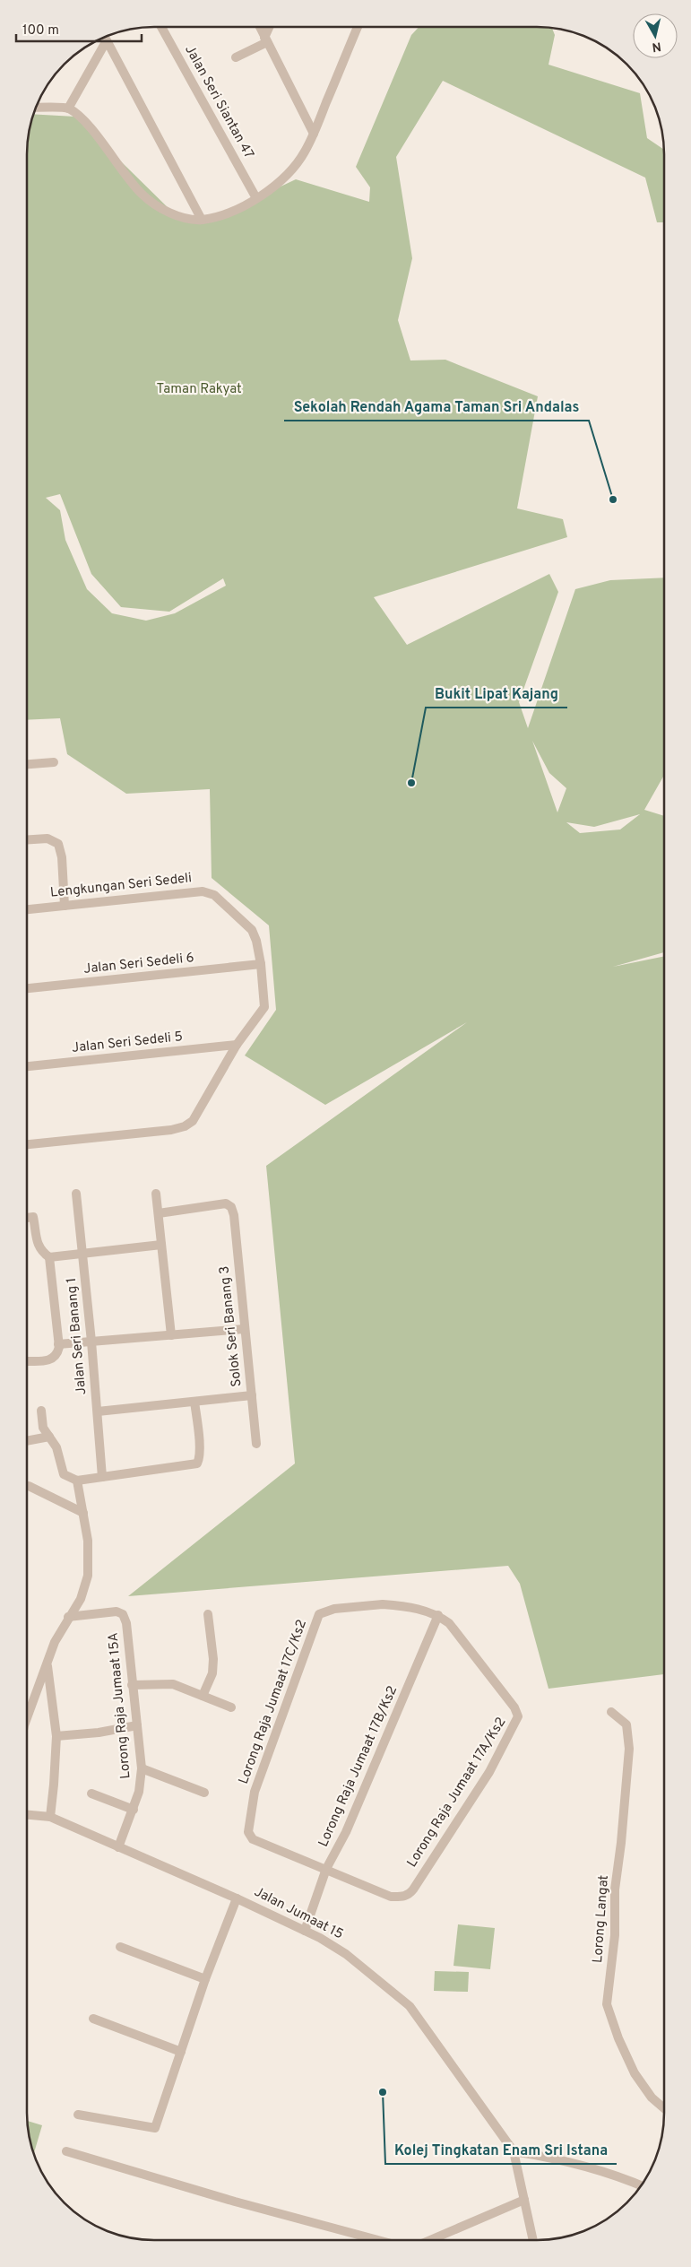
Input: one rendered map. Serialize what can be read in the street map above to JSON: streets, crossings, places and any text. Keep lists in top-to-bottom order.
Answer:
{
  "streets": {
    "street": [
      "Jalan Seri Siantan 47",
      "Lengkungan Seri Sedeli",
      "Jalan Seri Sedeli 6",
      "Jalan Seri Sedeli 5",
      "Solok Seri Banang 3",
      "Jalan Seri Banang 1",
      "Lorong Raja Jumaat 17C/Ks2",
      "Lorong Raja Jumaat 15A",
      "Lorong Raja Jumaat 17B/Ks2",
      "Lorong Raja Jumaat 17A/Ks2",
      "Jalan Jumaat 15",
      "Lorong Langat"
    ]
  },
  "crossings": [
    ["Lengkungan Seri Sedeli", "Jalan Seri Sedeli 6"],
    ["Lengkungan Seri Sedeli", "Jalan Seri Sedeli 5"],
    ["Lorong Raja Jumaat 17C/Ks2", "Lorong Raja Jumaat 17B/Ks2"],
    ["Lorong Raja Jumaat 17C/Ks2", "Lorong Raja Jumaat 17A/Ks2"],
    ["Lorong Raja Jumaat 15A", "Jalan Jumaat 15"],
    ["Lorong Raja Jumaat 17B/Ks2", "Lorong Raja Jumaat 17A/Ks2"],
    ["Lorong Raja Jumaat 17B/Ks2", "Jalan Jumaat 15"]
  ],
  "parks": ["Taman Rakyat"],
  "places": ["Sekolah Rendah Agama Taman Sri Andalas", "Bukit Lipat Kajang", "Kolej Tingkatan Enam Sri Istana"],
  "scale_bar": "100 m",
  "north": "bottom"
}
